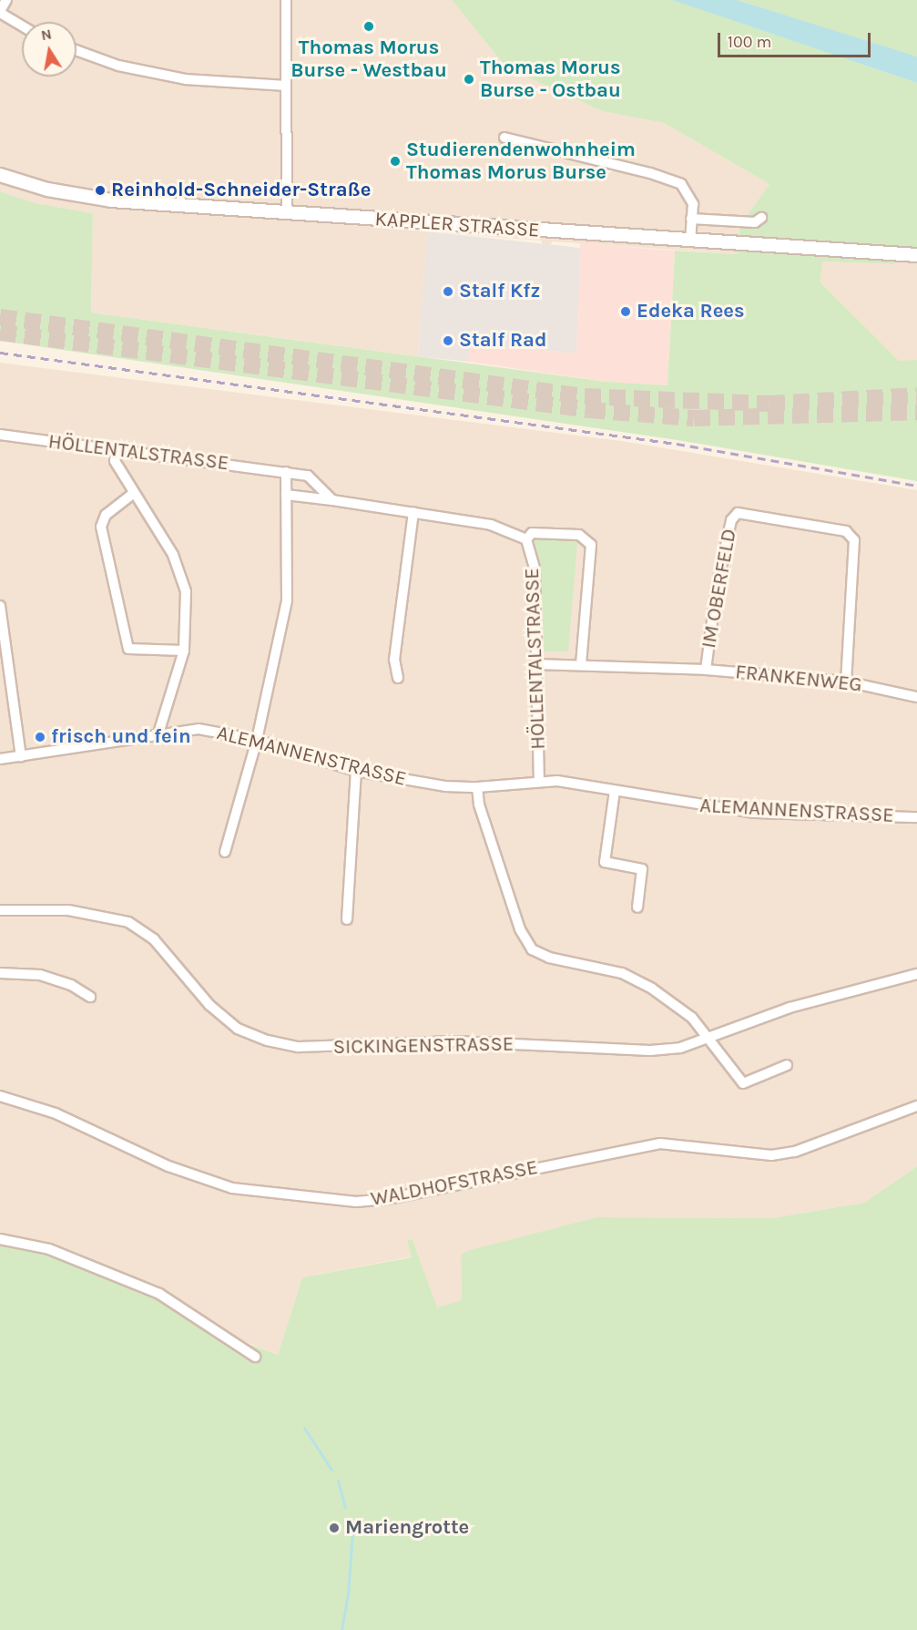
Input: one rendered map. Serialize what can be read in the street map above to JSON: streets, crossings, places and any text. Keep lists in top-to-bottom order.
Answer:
{
  "streets": {
    "street": [
      "KAPPLER STRASSE",
      "HÖLLENTALSTRASSE",
      "IM OBERFELD",
      "FRANKENWEG",
      "ALEMANNENSTRASSE",
      "SICKINGENSTRASSE",
      "WALDHOFSTRASSE"
    ]
  },
  "crossings": [
    ["HÖLLENTALSTRASSE", "FRANKENWEG"],
    ["HÖLLENTALSTRASSE", "ALEMANNENSTRASSE"],
    ["IM OBERFELD", "FRANKENWEG"]
  ],
  "places": [
    "Thomas Morus Burse - Westbau",
    "Thomas Morus Burse - Ostbau",
    "Studierendenwohnheim Thomas Morus Burse",
    "Reinhold-Schneider-Straße",
    "Stalf Kfz",
    "Edeka Rees",
    "Stalf Rad",
    "frisch und fein",
    "Mariengrotte"
  ],
  "scale_bar": "100 m",
  "north": "top"
}
